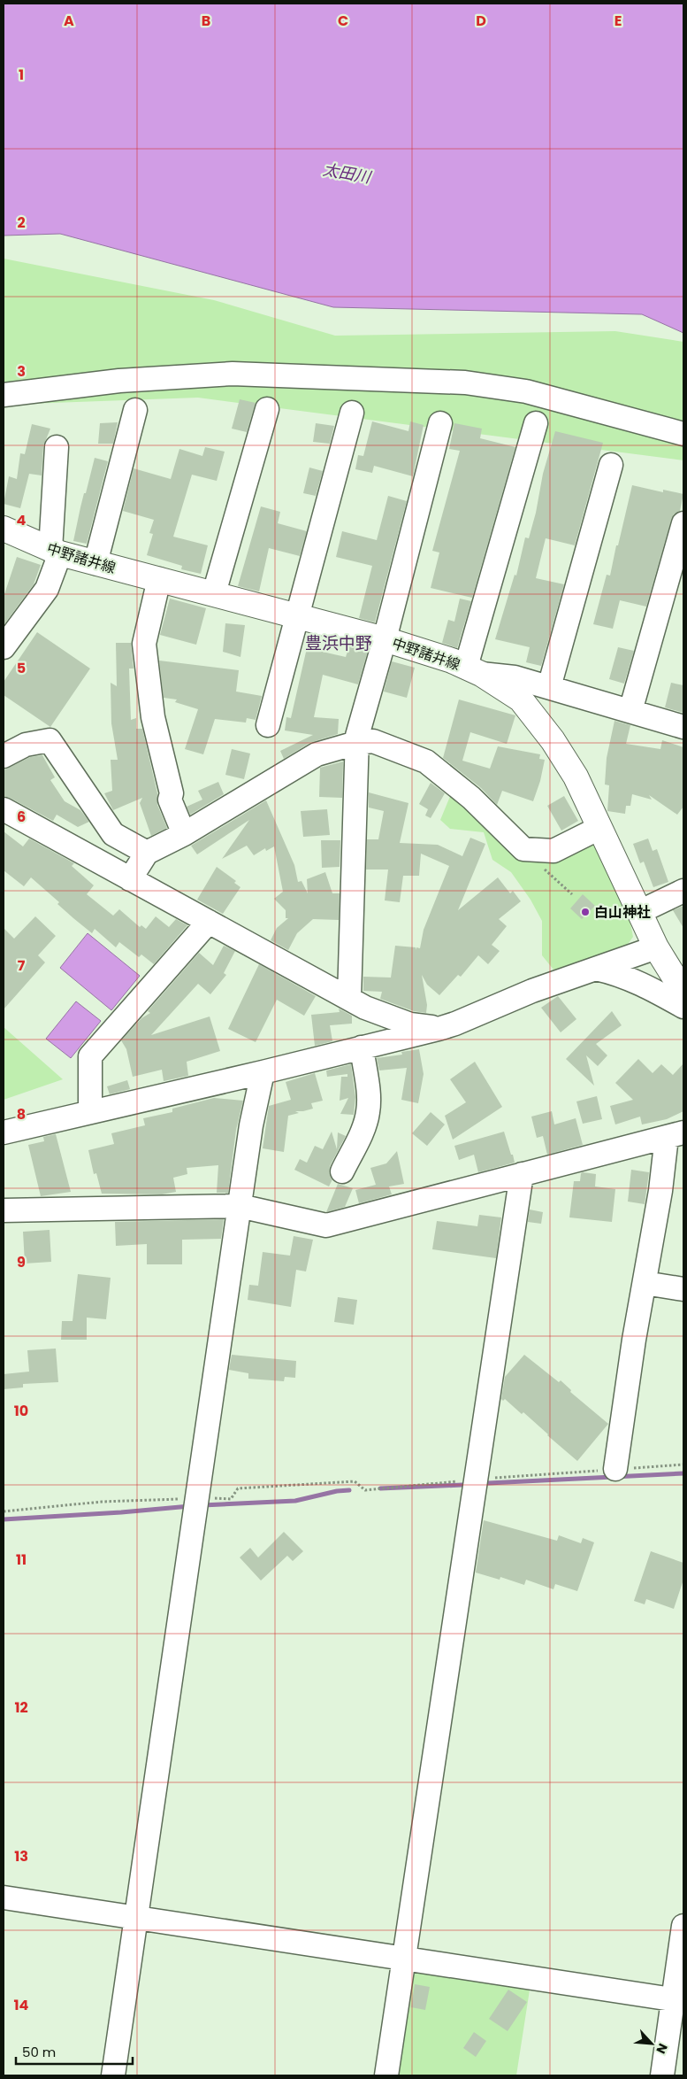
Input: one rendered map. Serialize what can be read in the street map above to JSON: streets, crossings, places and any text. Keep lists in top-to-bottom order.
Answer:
{
  "streets": {
    "main road": ["中野諸井線"]
  },
  "districts": ["豊浜中野"],
  "water": ["太田川"],
  "places": ["白山神社"],
  "scale_bar": "50 m",
  "north": "bottom right",
  "grid": {
    "columns": [
      "A",
      "B",
      "C",
      "D",
      "E"
    ],
    "rows": [
      "1",
      "2",
      "3",
      "4",
      "5",
      "6",
      "7",
      "8",
      "9",
      "10",
      "11",
      "12",
      "13",
      "14"
    ]
  }
}
